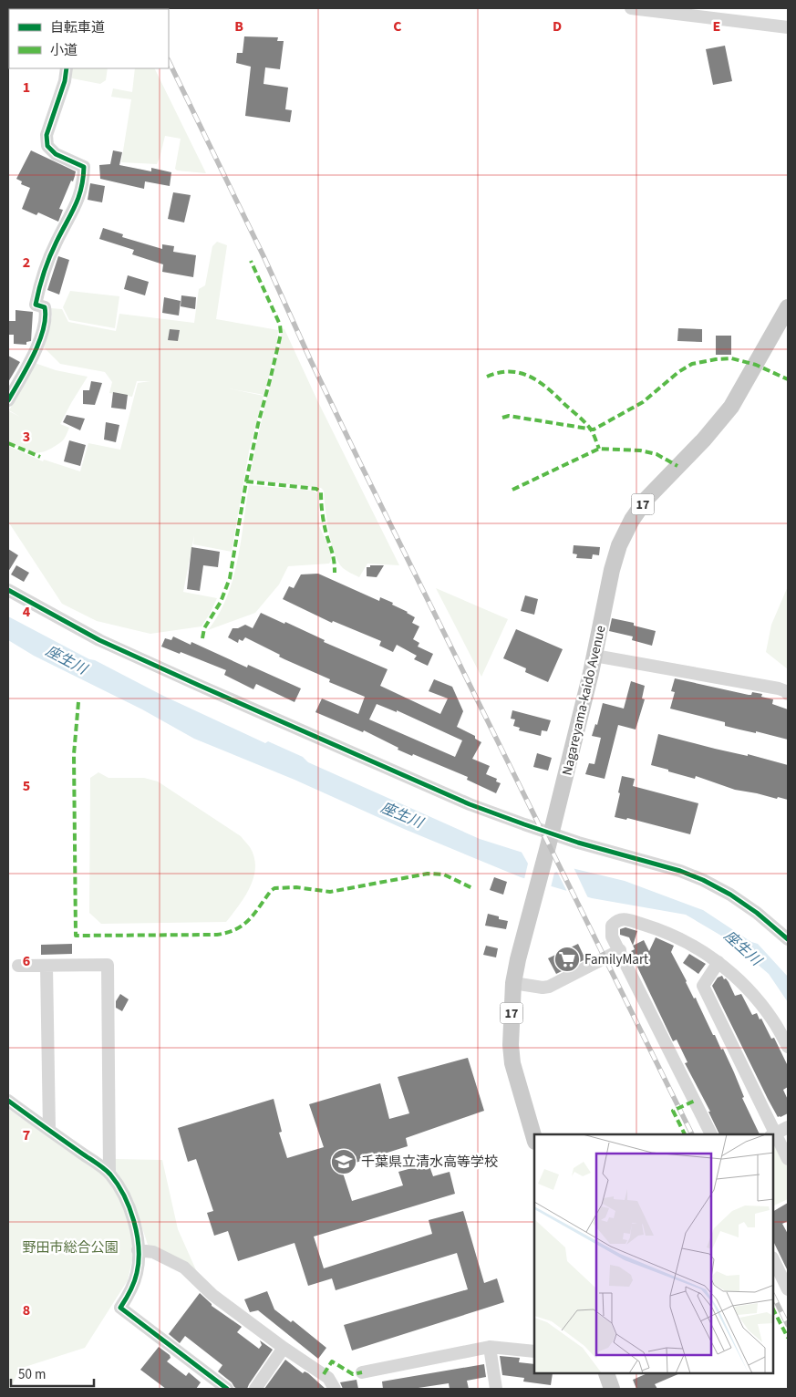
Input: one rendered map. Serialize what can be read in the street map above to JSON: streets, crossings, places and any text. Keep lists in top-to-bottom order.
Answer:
{
  "streets": {
    "main road": ["17", "Nagareyama-kaido Avenue"]
  },
  "water": ["座生川"],
  "parks": ["野田市総合公園"],
  "places": {
    "supermarket": ["FamilyMart"],
    "school or university": ["千葉県立清水高等学校"]
  },
  "legend": ["自転車道", "小道"],
  "scale_bar": "50 m",
  "grid": {
    "columns": [
      "B",
      "C",
      "D",
      "E"
    ],
    "rows": [
      "1",
      "2",
      "3",
      "4",
      "5",
      "6",
      "7",
      "8"
    ]
  }
}
